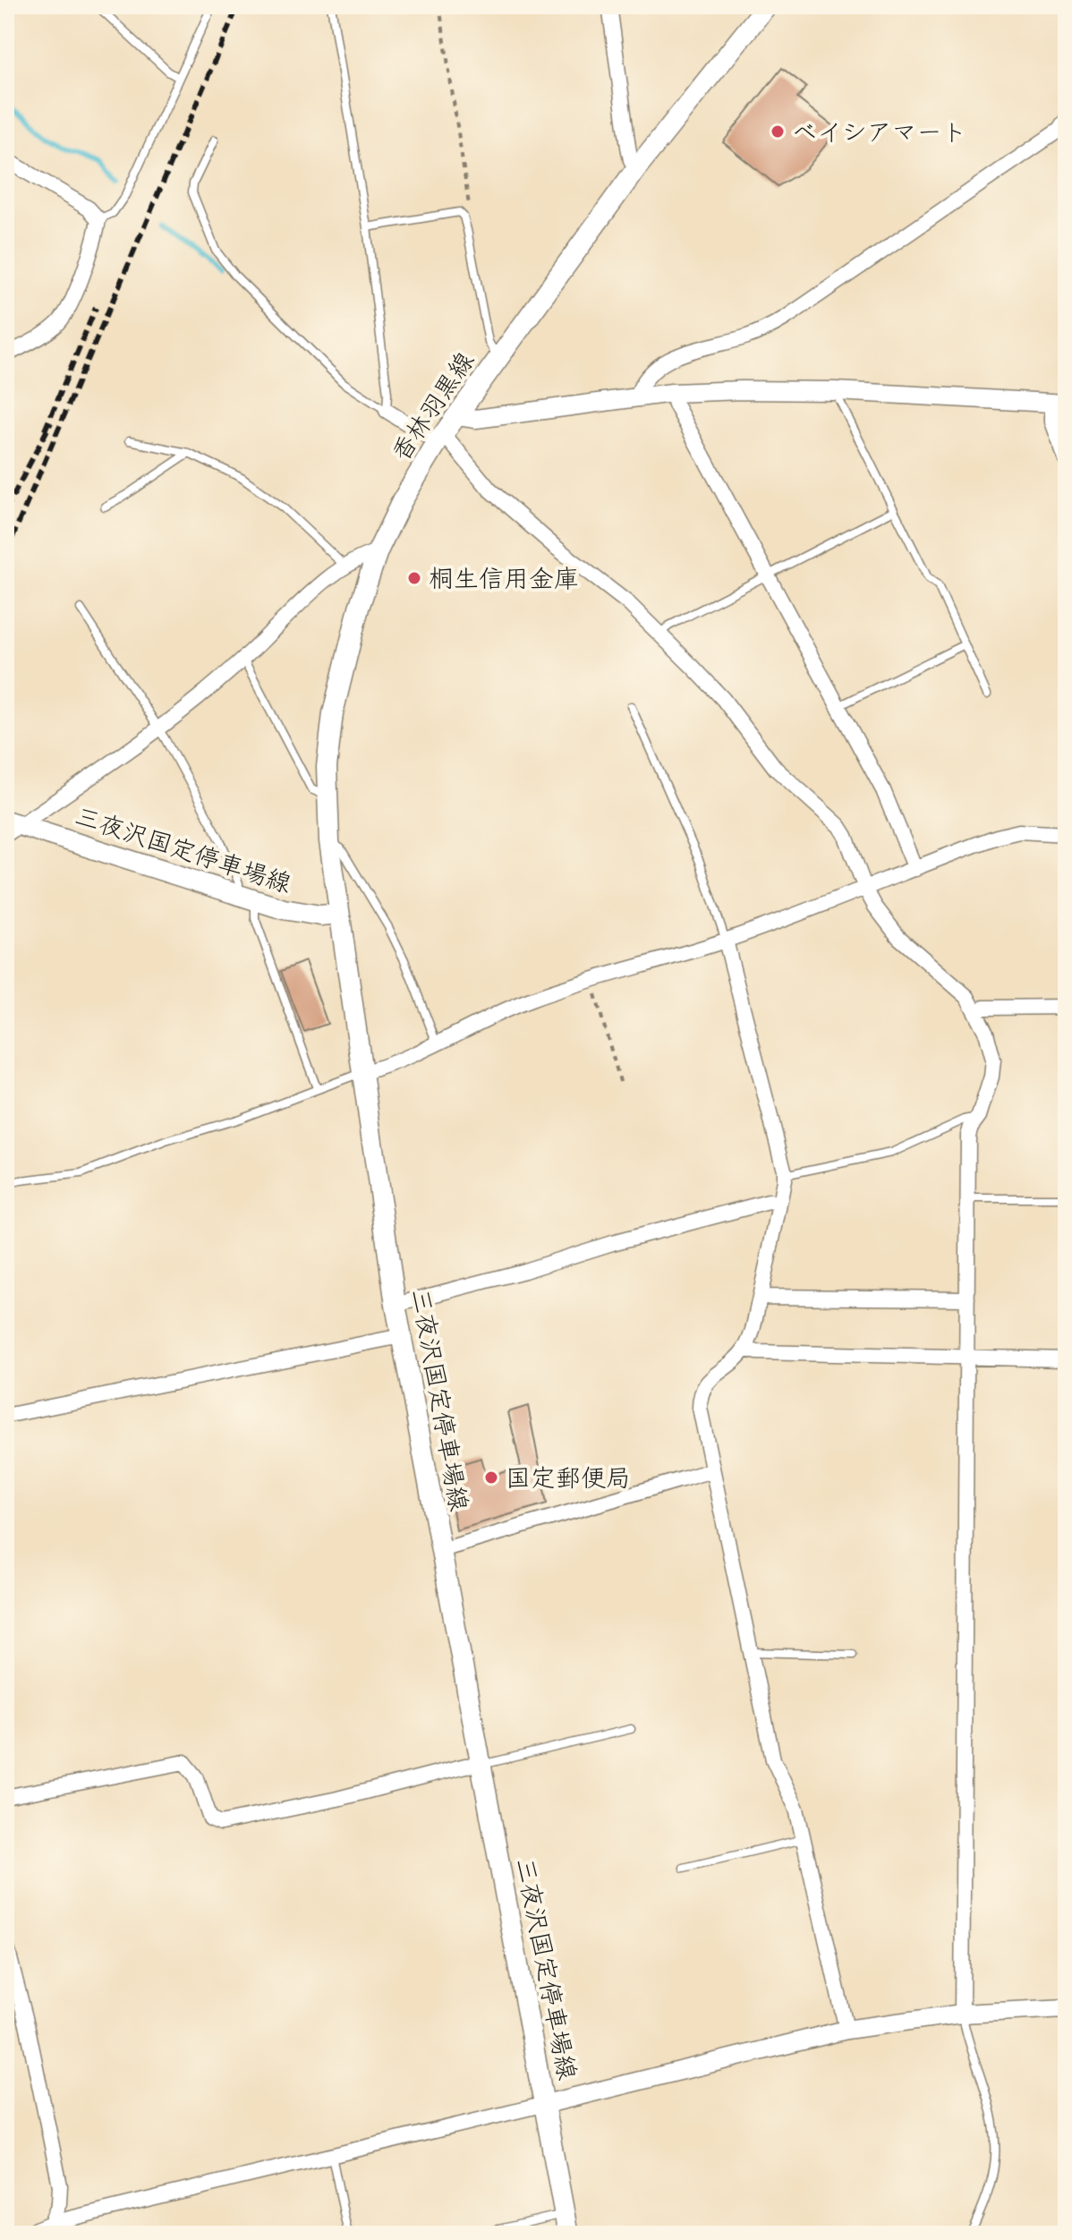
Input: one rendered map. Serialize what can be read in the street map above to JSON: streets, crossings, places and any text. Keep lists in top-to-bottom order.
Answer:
{
  "streets": {
    "main road": ["香林羽黒線", "三夜沢国定停車場線"]
  },
  "crossings": [
    ["香林羽黒線", "三夜沢国定停車場線"]
  ],
  "places": ["ベイシアマート", "桐生信用金庫", "国定郵便局"]
}
